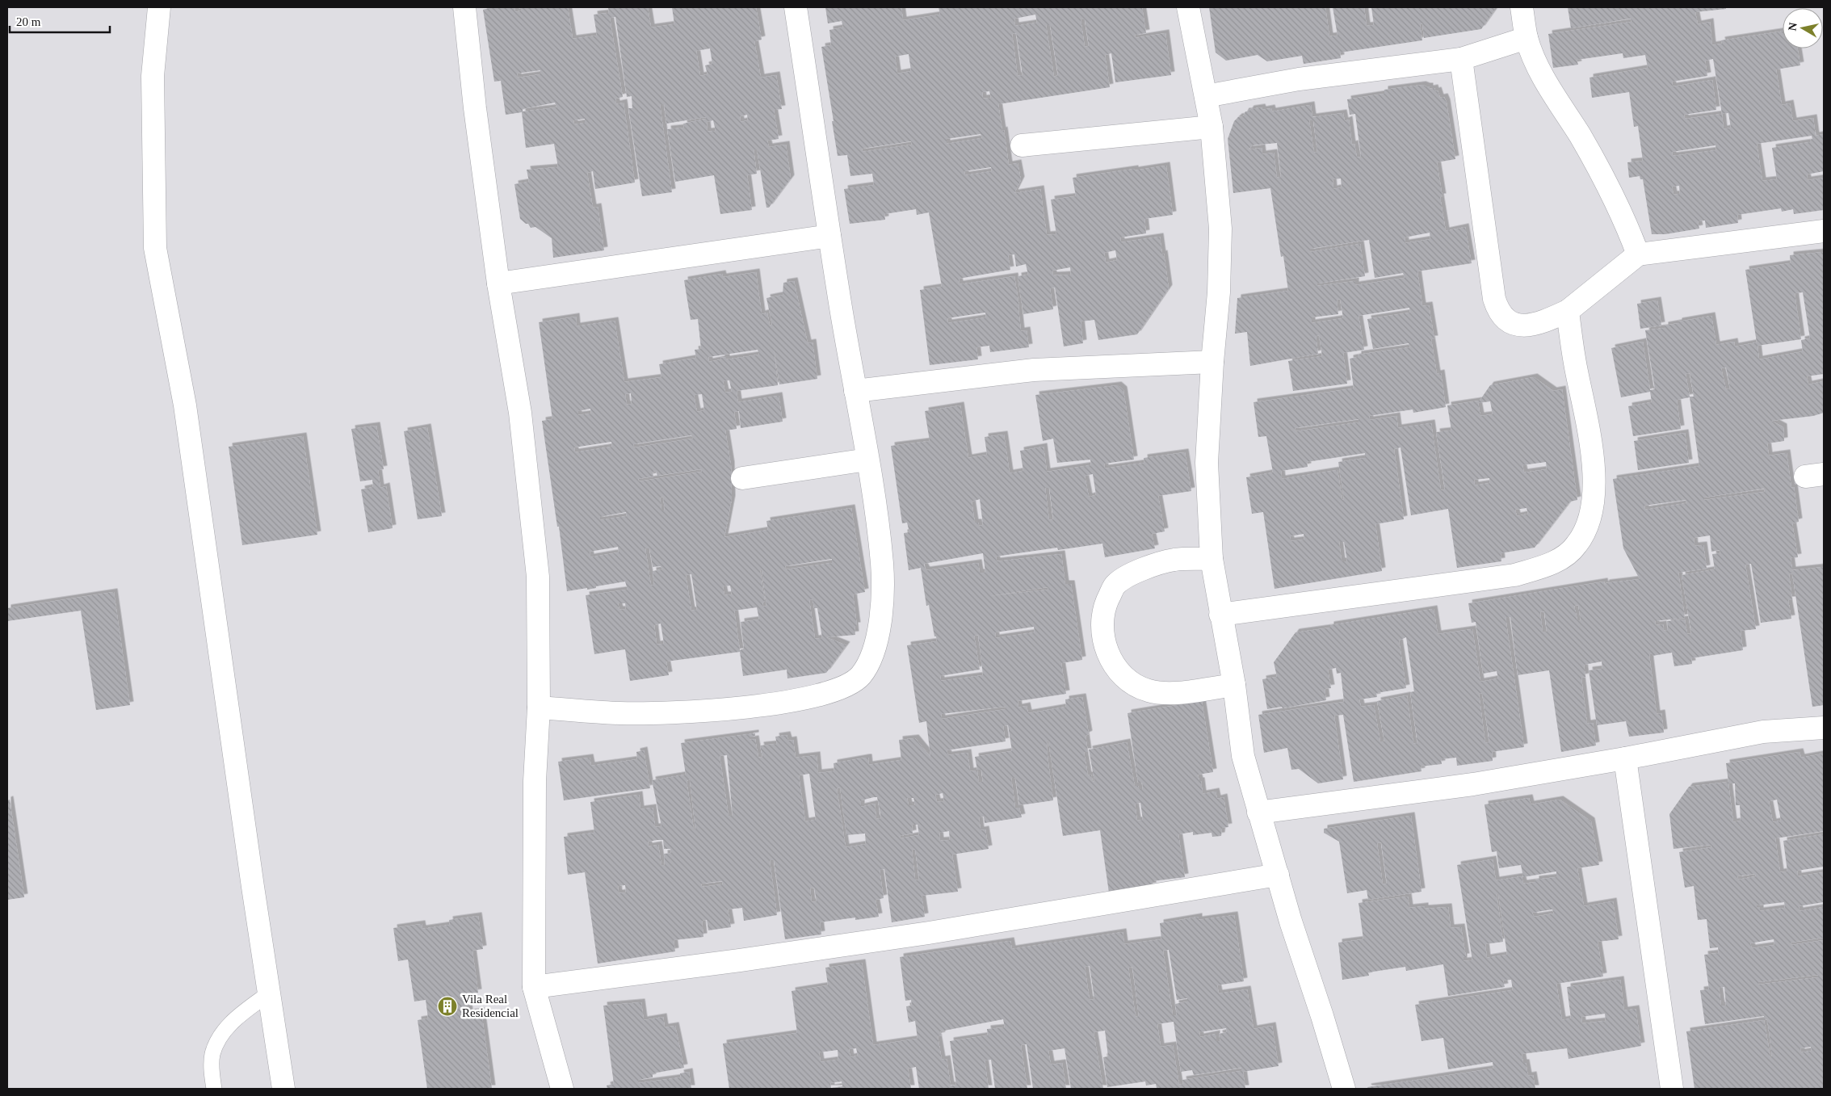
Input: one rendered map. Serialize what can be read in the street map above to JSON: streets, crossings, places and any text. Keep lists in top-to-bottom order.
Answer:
{
  "places": {
    "building": ["Vila Real Residencial"]
  },
  "scale_bar": "20 m",
  "north": "left"
}
